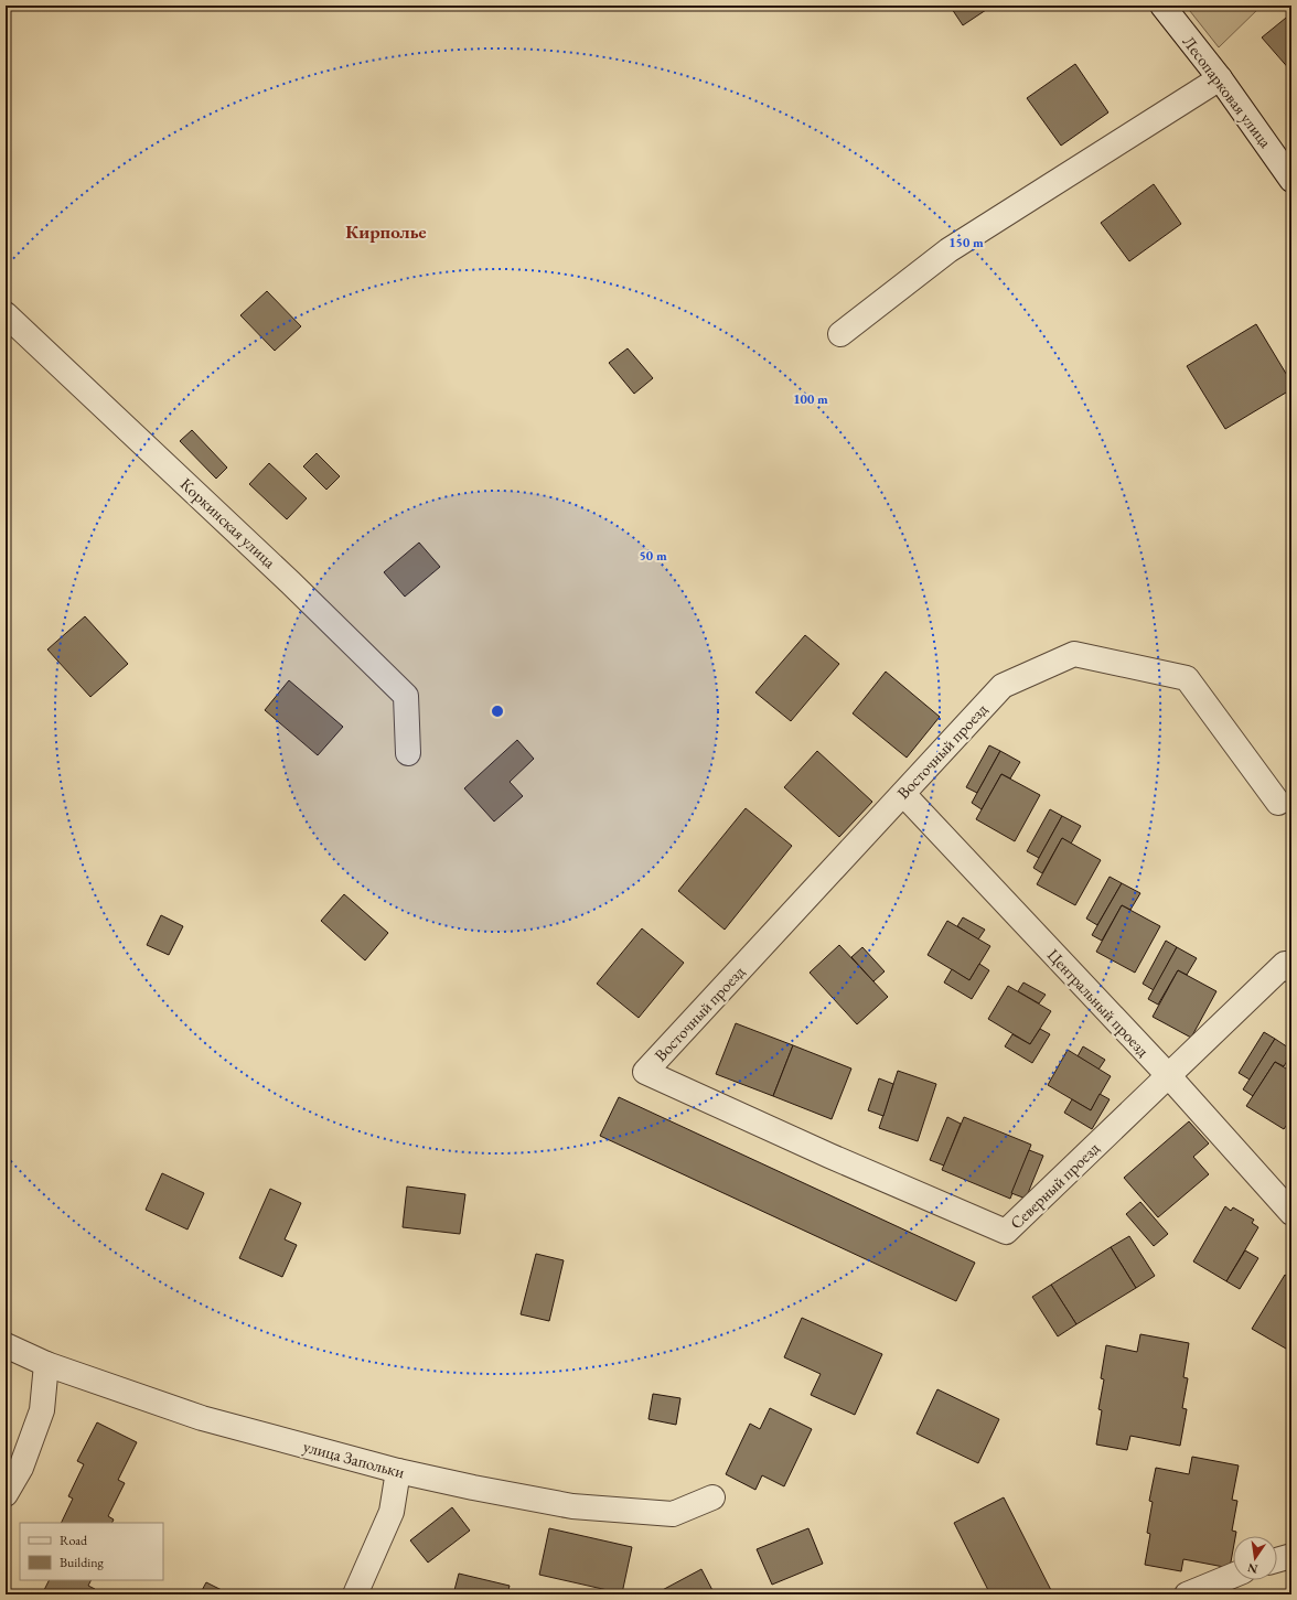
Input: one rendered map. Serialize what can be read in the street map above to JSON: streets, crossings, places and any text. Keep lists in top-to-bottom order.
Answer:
{
  "streets": {
    "street": [
      "Лесопарковая улица",
      "Коркинская улица",
      "Восточный проезд",
      "Центральный проезд",
      "Северный проезд",
      "улица Запольки"
    ]
  },
  "crossings": [
    ["Восточный проезд", "Центральный проезд"],
    ["Восточный проезд", "Северный проезд"],
    ["Центральный проезд", "Северный проезд"]
  ],
  "districts": ["Кирполье"],
  "legend": ["Road", "Building"],
  "north": "bottom",
  "rings": ["150 m", "100 m", "50 m"]
}
